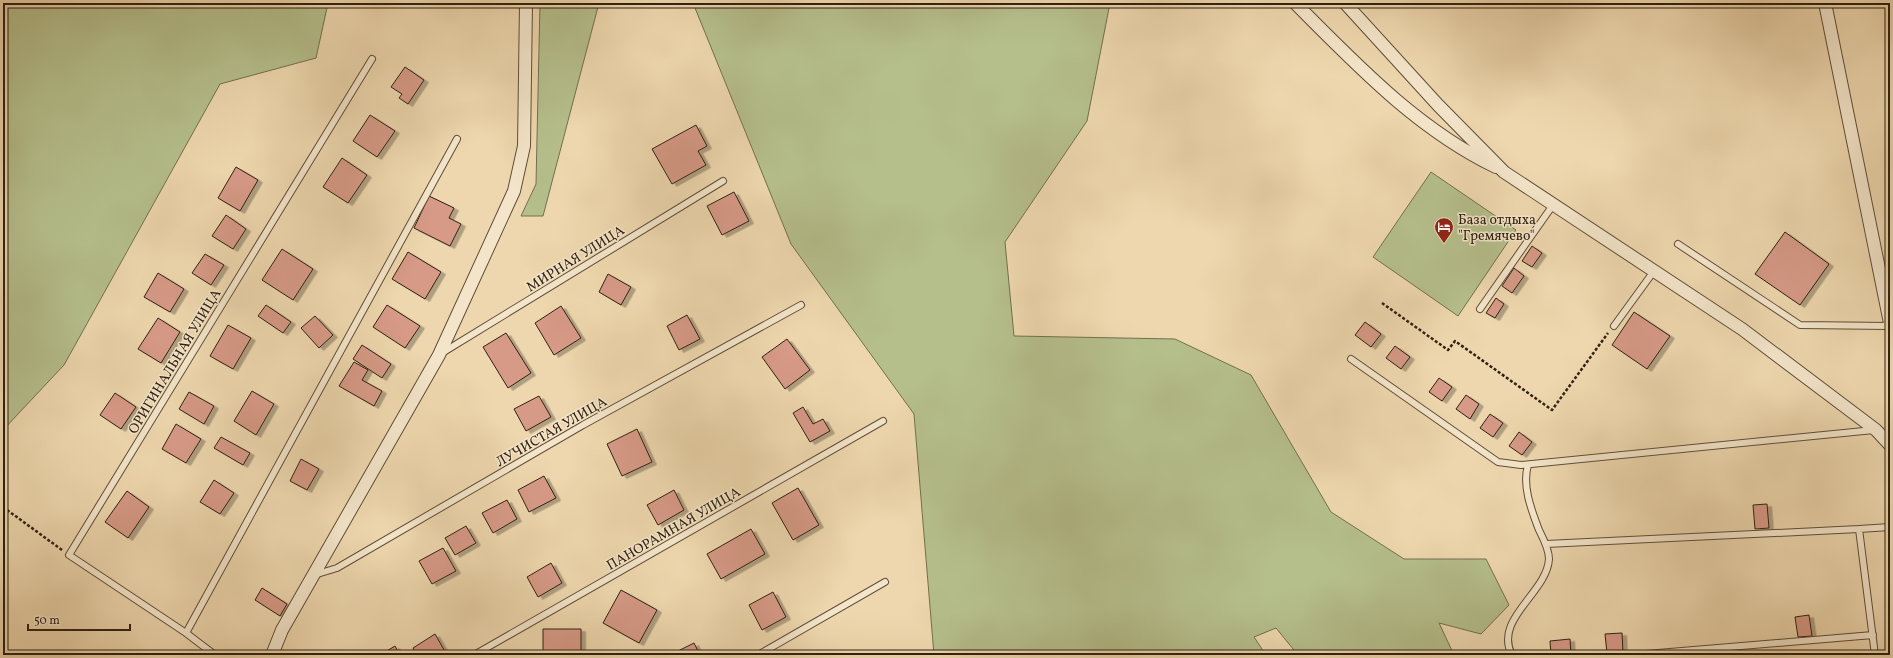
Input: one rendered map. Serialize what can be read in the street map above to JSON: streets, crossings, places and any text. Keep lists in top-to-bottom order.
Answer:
{
  "streets": {
    "lane": [
      "МИРНАЯ УЛИЦА",
      "ОРИГИНАЛЬНАЯ УЛИЦА",
      "ЛУЧИСТАЯ УЛИЦА",
      "ПАНОРАМНАЯ УЛИЦА"
    ]
  },
  "places": {
    "hotel": ["База отдыха \"Гремячево\""]
  },
  "scale_bar": "50 m"
}
